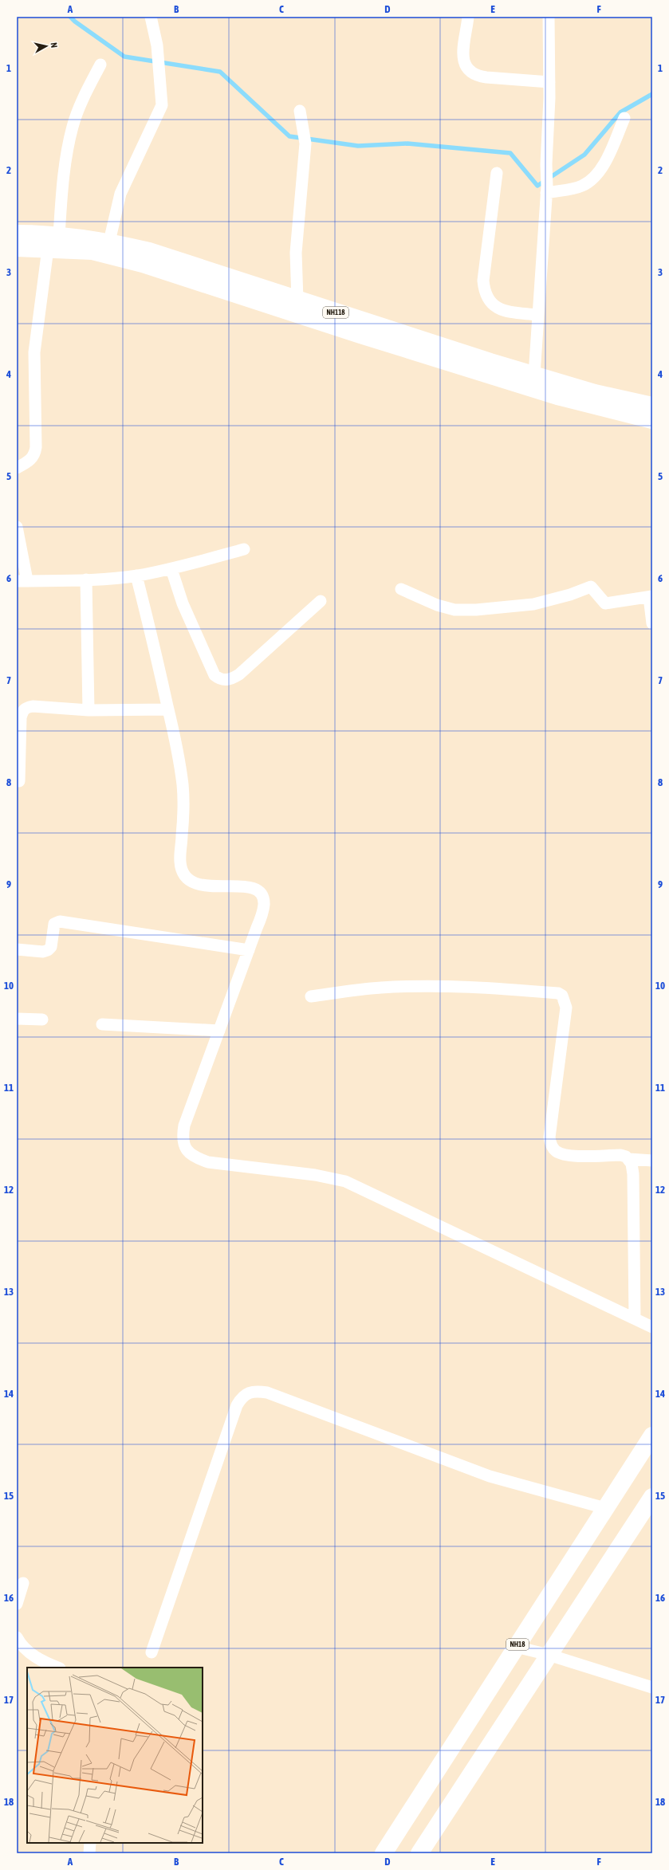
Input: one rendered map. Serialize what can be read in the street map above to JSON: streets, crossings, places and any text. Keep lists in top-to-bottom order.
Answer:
{
  "streets": {
    "highway": ["NH118", "NH18"]
  },
  "north": "right",
  "grid": {
    "columns": [
      "A",
      "B",
      "C",
      "D",
      "E",
      "F"
    ],
    "rows": [
      "1",
      "2",
      "3",
      "4",
      "5",
      "6",
      "7",
      "8",
      "9",
      "10",
      "11",
      "12",
      "13",
      "14",
      "15",
      "16",
      "17",
      "18"
    ]
  }
}
